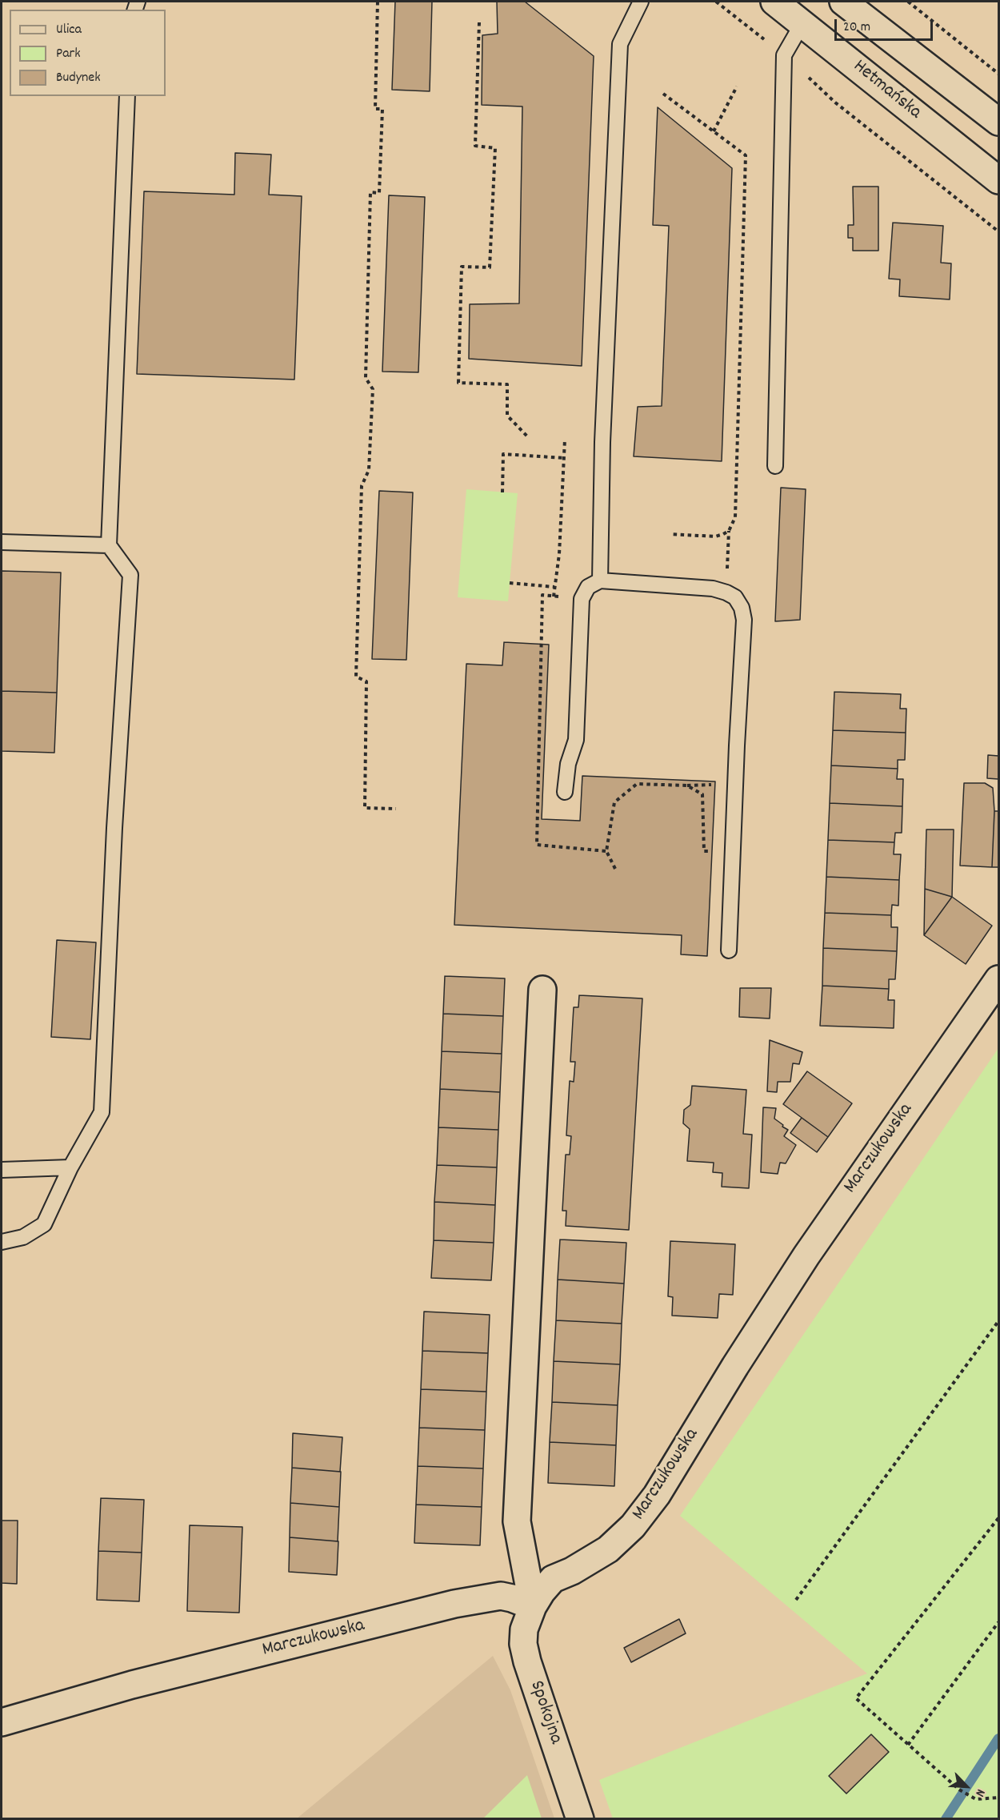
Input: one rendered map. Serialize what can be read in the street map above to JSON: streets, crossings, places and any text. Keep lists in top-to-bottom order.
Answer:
{
  "streets": {
    "street": ["Hetmańska", "Marczukowska", "Spokojna"]
  },
  "crossings": [
    ["Marczukowska", "Spokojna"]
  ],
  "legend": ["Ulica", "Park", "Budynek"],
  "scale_bar": "20 m",
  "north": "bottom right"
}
